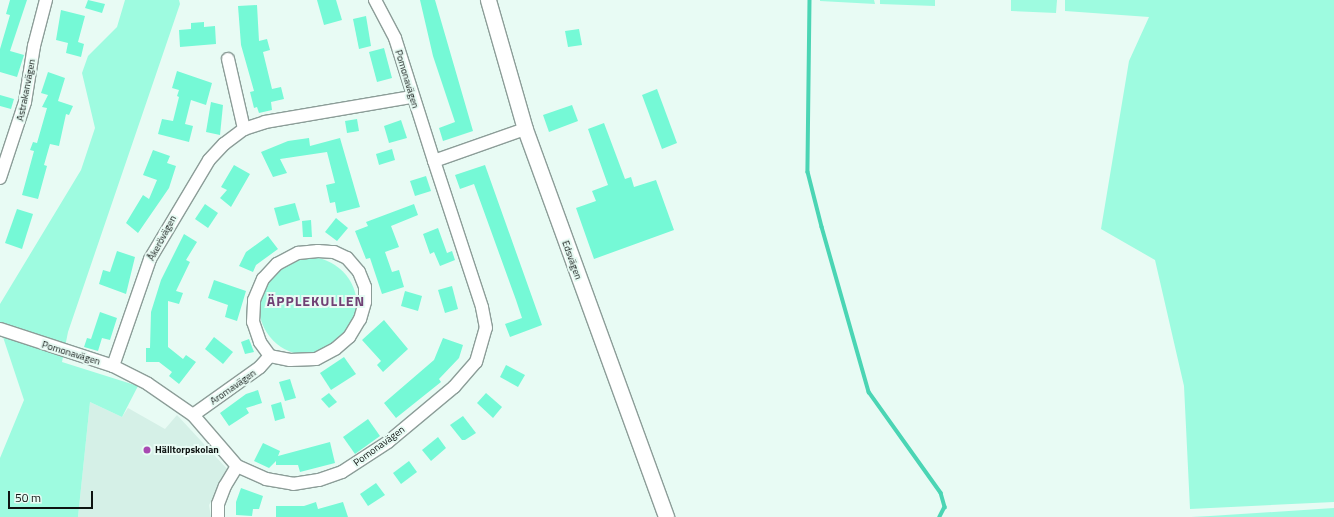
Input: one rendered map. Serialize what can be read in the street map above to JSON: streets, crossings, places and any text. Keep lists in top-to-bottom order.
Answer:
{
  "streets": {
    "street": [
      "Pomonavägen",
      "Astrakanvägen",
      "Åkerövägen",
      "Edsvägen",
      "Aromavägen"
    ]
  },
  "crossings": [
    ["Pomonavägen", "Åkerövägen"],
    ["Pomonavägen", "Aromavägen"]
  ],
  "districts": ["ÄPPLEKULLEN"],
  "places": ["Hälltorpskolan"],
  "scale_bar": "50 m"
}
